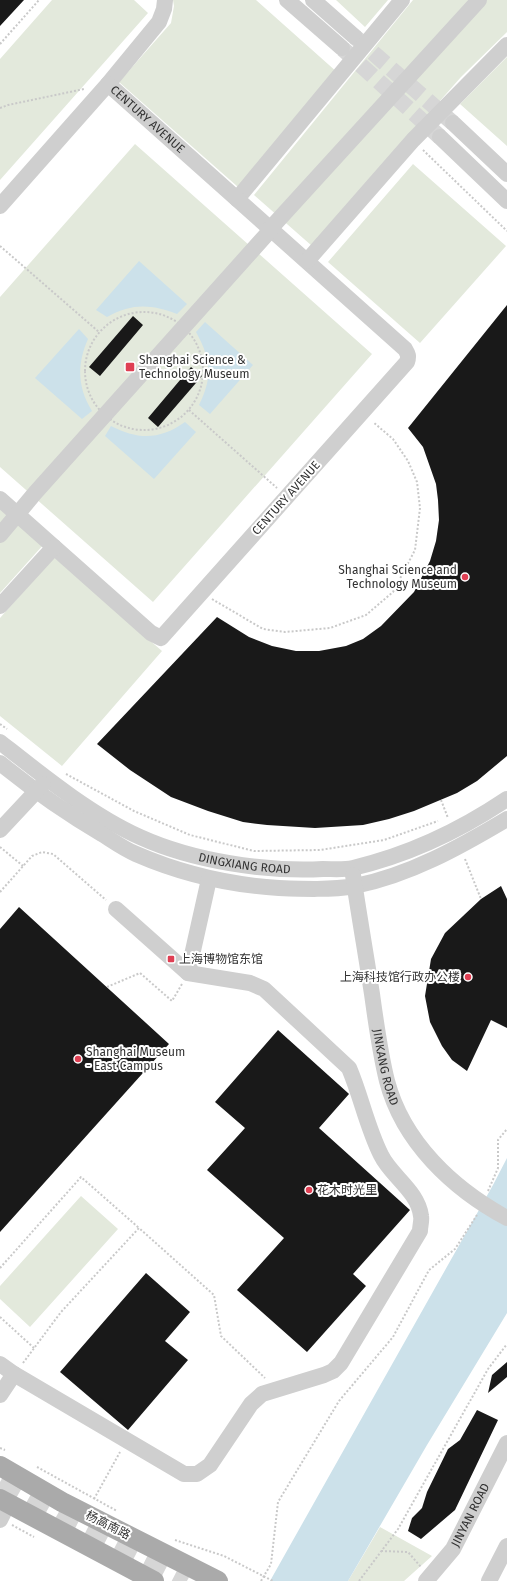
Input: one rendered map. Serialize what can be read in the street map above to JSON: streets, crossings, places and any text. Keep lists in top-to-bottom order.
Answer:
{
  "streets": {
    "main road": ["杨高南路"],
    "street": [
      "CENTURY AVENUE",
      "DINGXIANG ROAD",
      "JINKANG ROAD",
      "JINYAN ROAD"
    ]
  },
  "crossings": [
    ["DINGXIANG ROAD", "JINKANG ROAD"]
  ],
  "places": {
    "transit": ["Shanghai Science & Technology Museum", "上海博物馆东馆"],
    "other": [
      "Shanghai Science and Technology Museum",
      "上海科技馆行政办公楼",
      "Shanghai Museum - East Campus",
      "花木时光里"
    ]
  }
}
